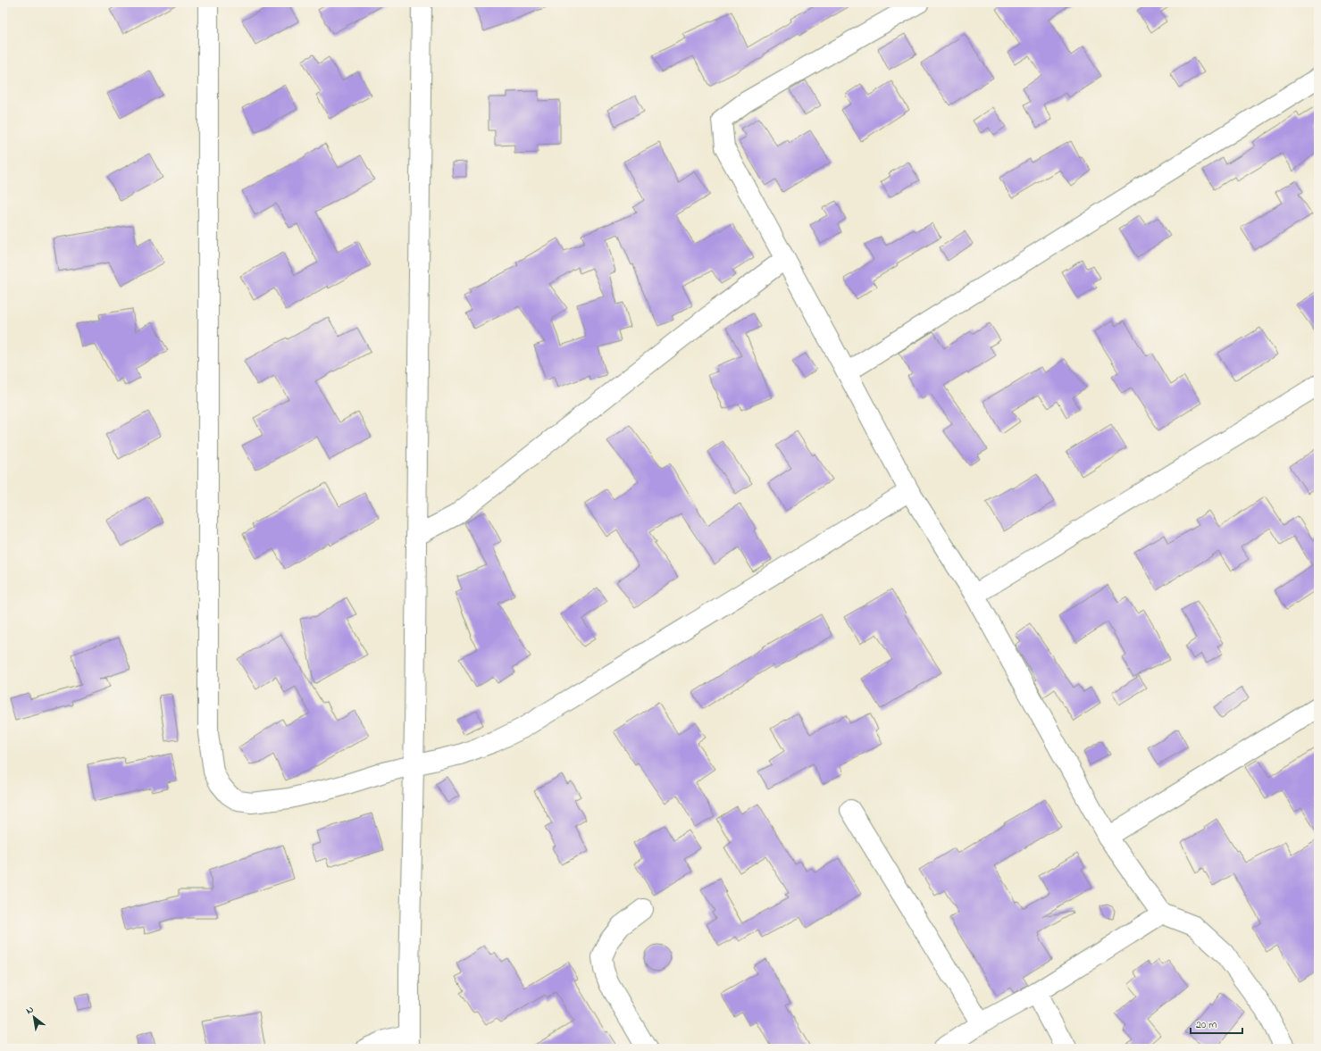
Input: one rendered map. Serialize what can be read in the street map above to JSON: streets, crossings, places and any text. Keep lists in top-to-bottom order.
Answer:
{
  "scale_bar": "20 m",
  "north": "top left"
}
